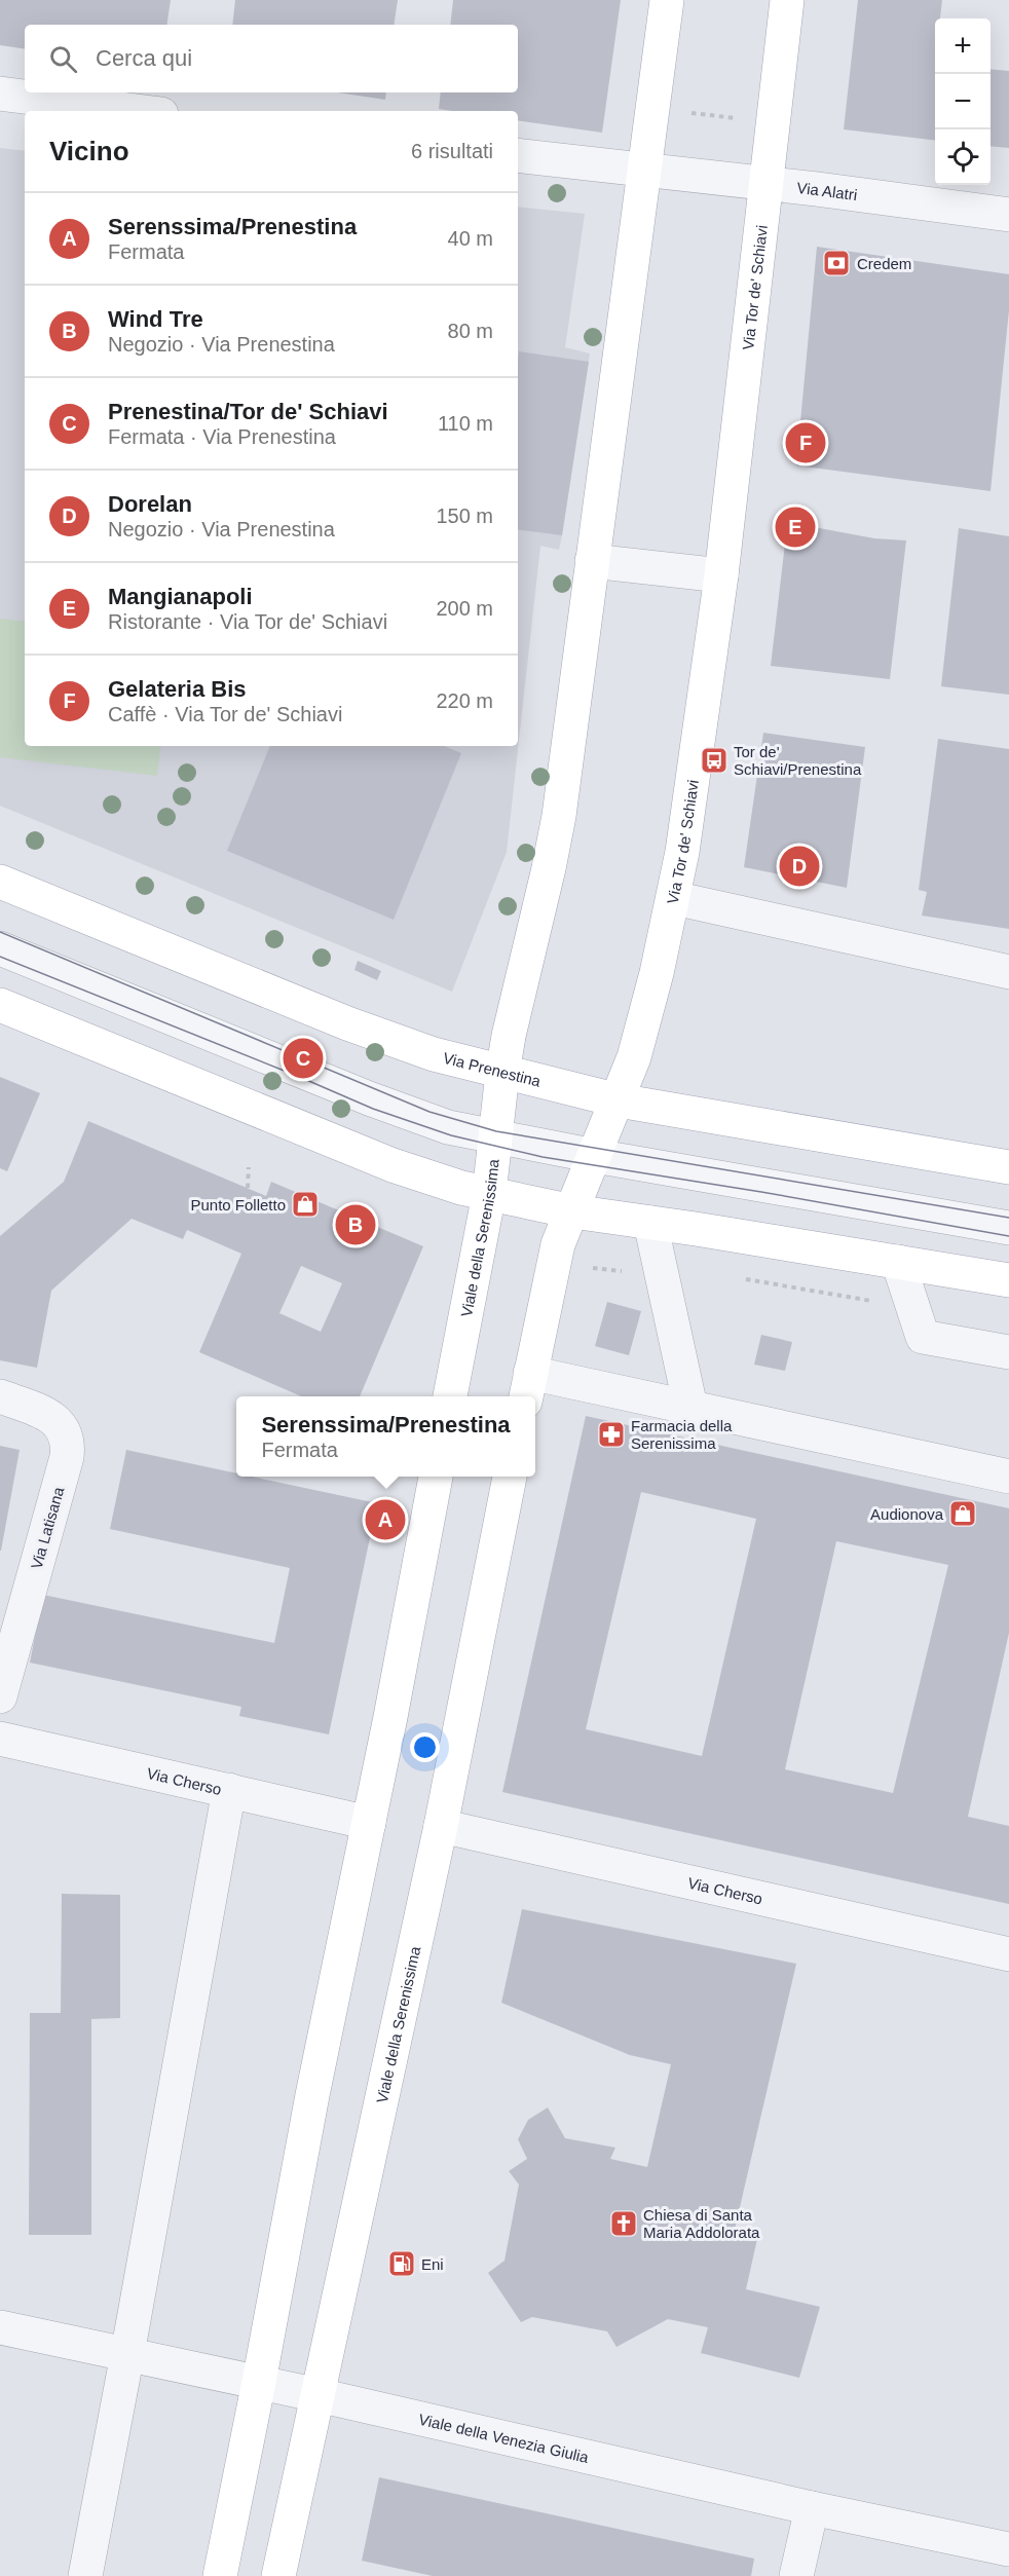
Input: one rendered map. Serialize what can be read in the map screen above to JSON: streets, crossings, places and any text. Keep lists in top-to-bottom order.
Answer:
{
  "streets": {
    "main road": ["Via Tor de' Schiavi", "Via Prenestina", "Viale della Serenissima"],
    "street": [
      "Via Alatri",
      "Via Latisana",
      "Via Cherso",
      "Viale della Venezia Giulia"
    ]
  },
  "crossings": [
    ["Via Alatri", "Via Tor de' Schiavi"],
    ["Via Tor de' Schiavi", "Via Prenestina"],
    ["Via Prenestina", "Viale della Serenissima"],
    ["Viale della Serenissima", "Via Cherso"],
    ["Viale della Serenissima", "Viale della Venezia Giulia"]
  ],
  "places": {
    "bank": ["Credem"],
    "bus stop": ["Tor de' Schiavi/Prenestina"],
    "shop": ["Punto Folletto", "Audionova"],
    "pharmacy": ["Farmacia della Serenissima"],
    "church": ["Chiesa di Santa Maria Addolorata"],
    "fuel station": ["Eni"]
  },
  "page": {
    "map_buttons": ["+", "−"],
    "search": "Cerca qui",
    "heading": ["Vicino", "6 risultati"],
    "list": [
      {
        "mark": "A",
        "name": "Serenssima/Prenestina",
        "note": "Fermata",
        "value": "40 m"
      },
      {
        "mark": "B",
        "name": "Wind Tre",
        "note": "Negozio · Via Prenestina",
        "value": "80 m"
      },
      {
        "mark": "C",
        "name": "Prenestina/Tor de' Schiavi",
        "note": "Fermata · Via Prenestina",
        "value": "110 m"
      },
      {
        "mark": "D",
        "name": "Dorelan",
        "note": "Negozio · Via Prenestina",
        "value": "150 m"
      },
      {
        "mark": "E",
        "name": "Mangianapoli",
        "note": "Ristorante · Via Tor de' Schiavi",
        "value": "200 m"
      },
      {
        "mark": "F",
        "name": "Gelateria Bis",
        "note": "Caffè · Via Tor de' Schiavi",
        "value": "220 m"
      }
    ],
    "pins": [
      "F",
      "E",
      "D",
      "C",
      "B",
      "A"
    ],
    "popup": ["Serenssima/Prenestina", "Fermata"]
  }
}
